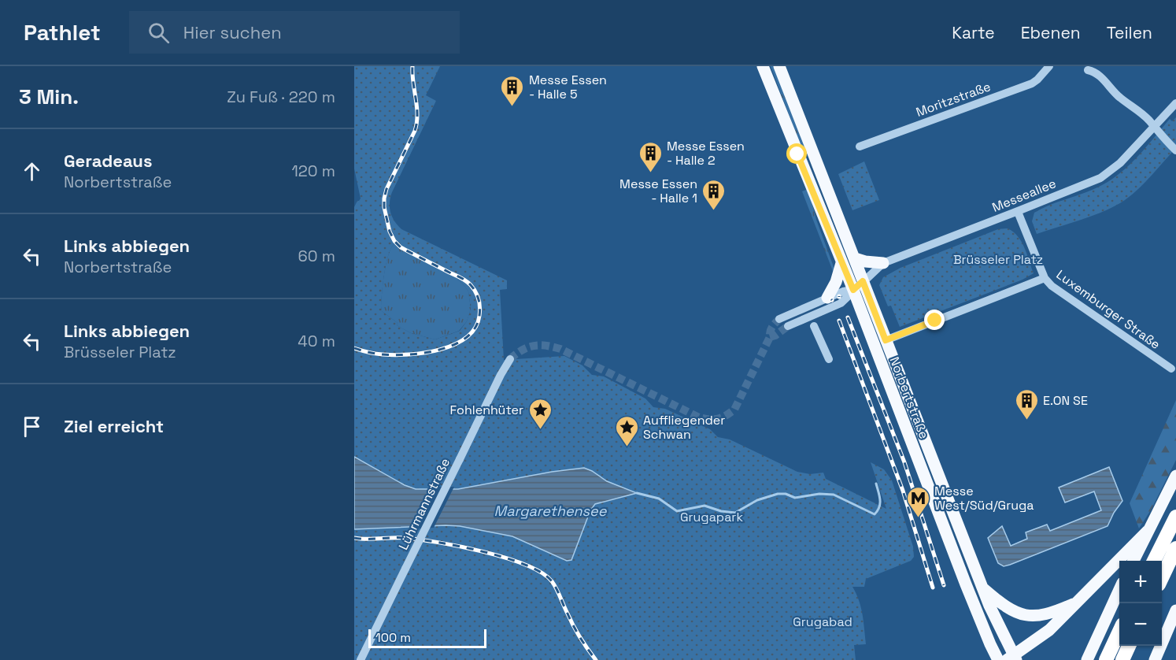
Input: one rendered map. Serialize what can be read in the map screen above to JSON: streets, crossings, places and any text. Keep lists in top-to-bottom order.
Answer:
{
  "streets": {
    "main road": ["Norbertstraße"],
    "street": [
      "Moritzstraße",
      "Messeallee",
      "Luxemburger Straße",
      "Lührmannstraße"
    ]
  },
  "crossings": [
    ["Messeallee", "Luxemburger Straße"],
    ["Messeallee", "Norbertstraße"]
  ],
  "water": ["Margarethensee"],
  "parks": ["Brüsseler Platz", "Grugapark", "Grugabad"],
  "places": {
    "building": [
      "Messe Essen - Halle 5",
      "Messe Essen - Halle 2",
      "Messe Essen - Halle 1",
      "E.ON SE"
    ],
    "place": ["Fohlenhüter", "Auffliegender Schwan"],
    "metro station": ["Messe West/Süd/Gruga"]
  },
  "scale_bar": "100 m",
  "page": {
    "header": "Pathlet",
    "search": "Hier suchen",
    "nav": ["Karte", "Ebenen", "Teilen"],
    "heading": ["3 Min.", "Zu Fuß · 220 m"],
    "list": [
      ["Geradeaus", "Norbertstraße", "120 m"],
      ["Links abbiegen", "Norbertstraße", "60 m"],
      ["Links abbiegen", "Brüsseler Platz", "40 m"],
      "Ziel erreicht"
    ],
    "map_buttons": ["+", "−"],
    "scale": "100 m"
  }
}
